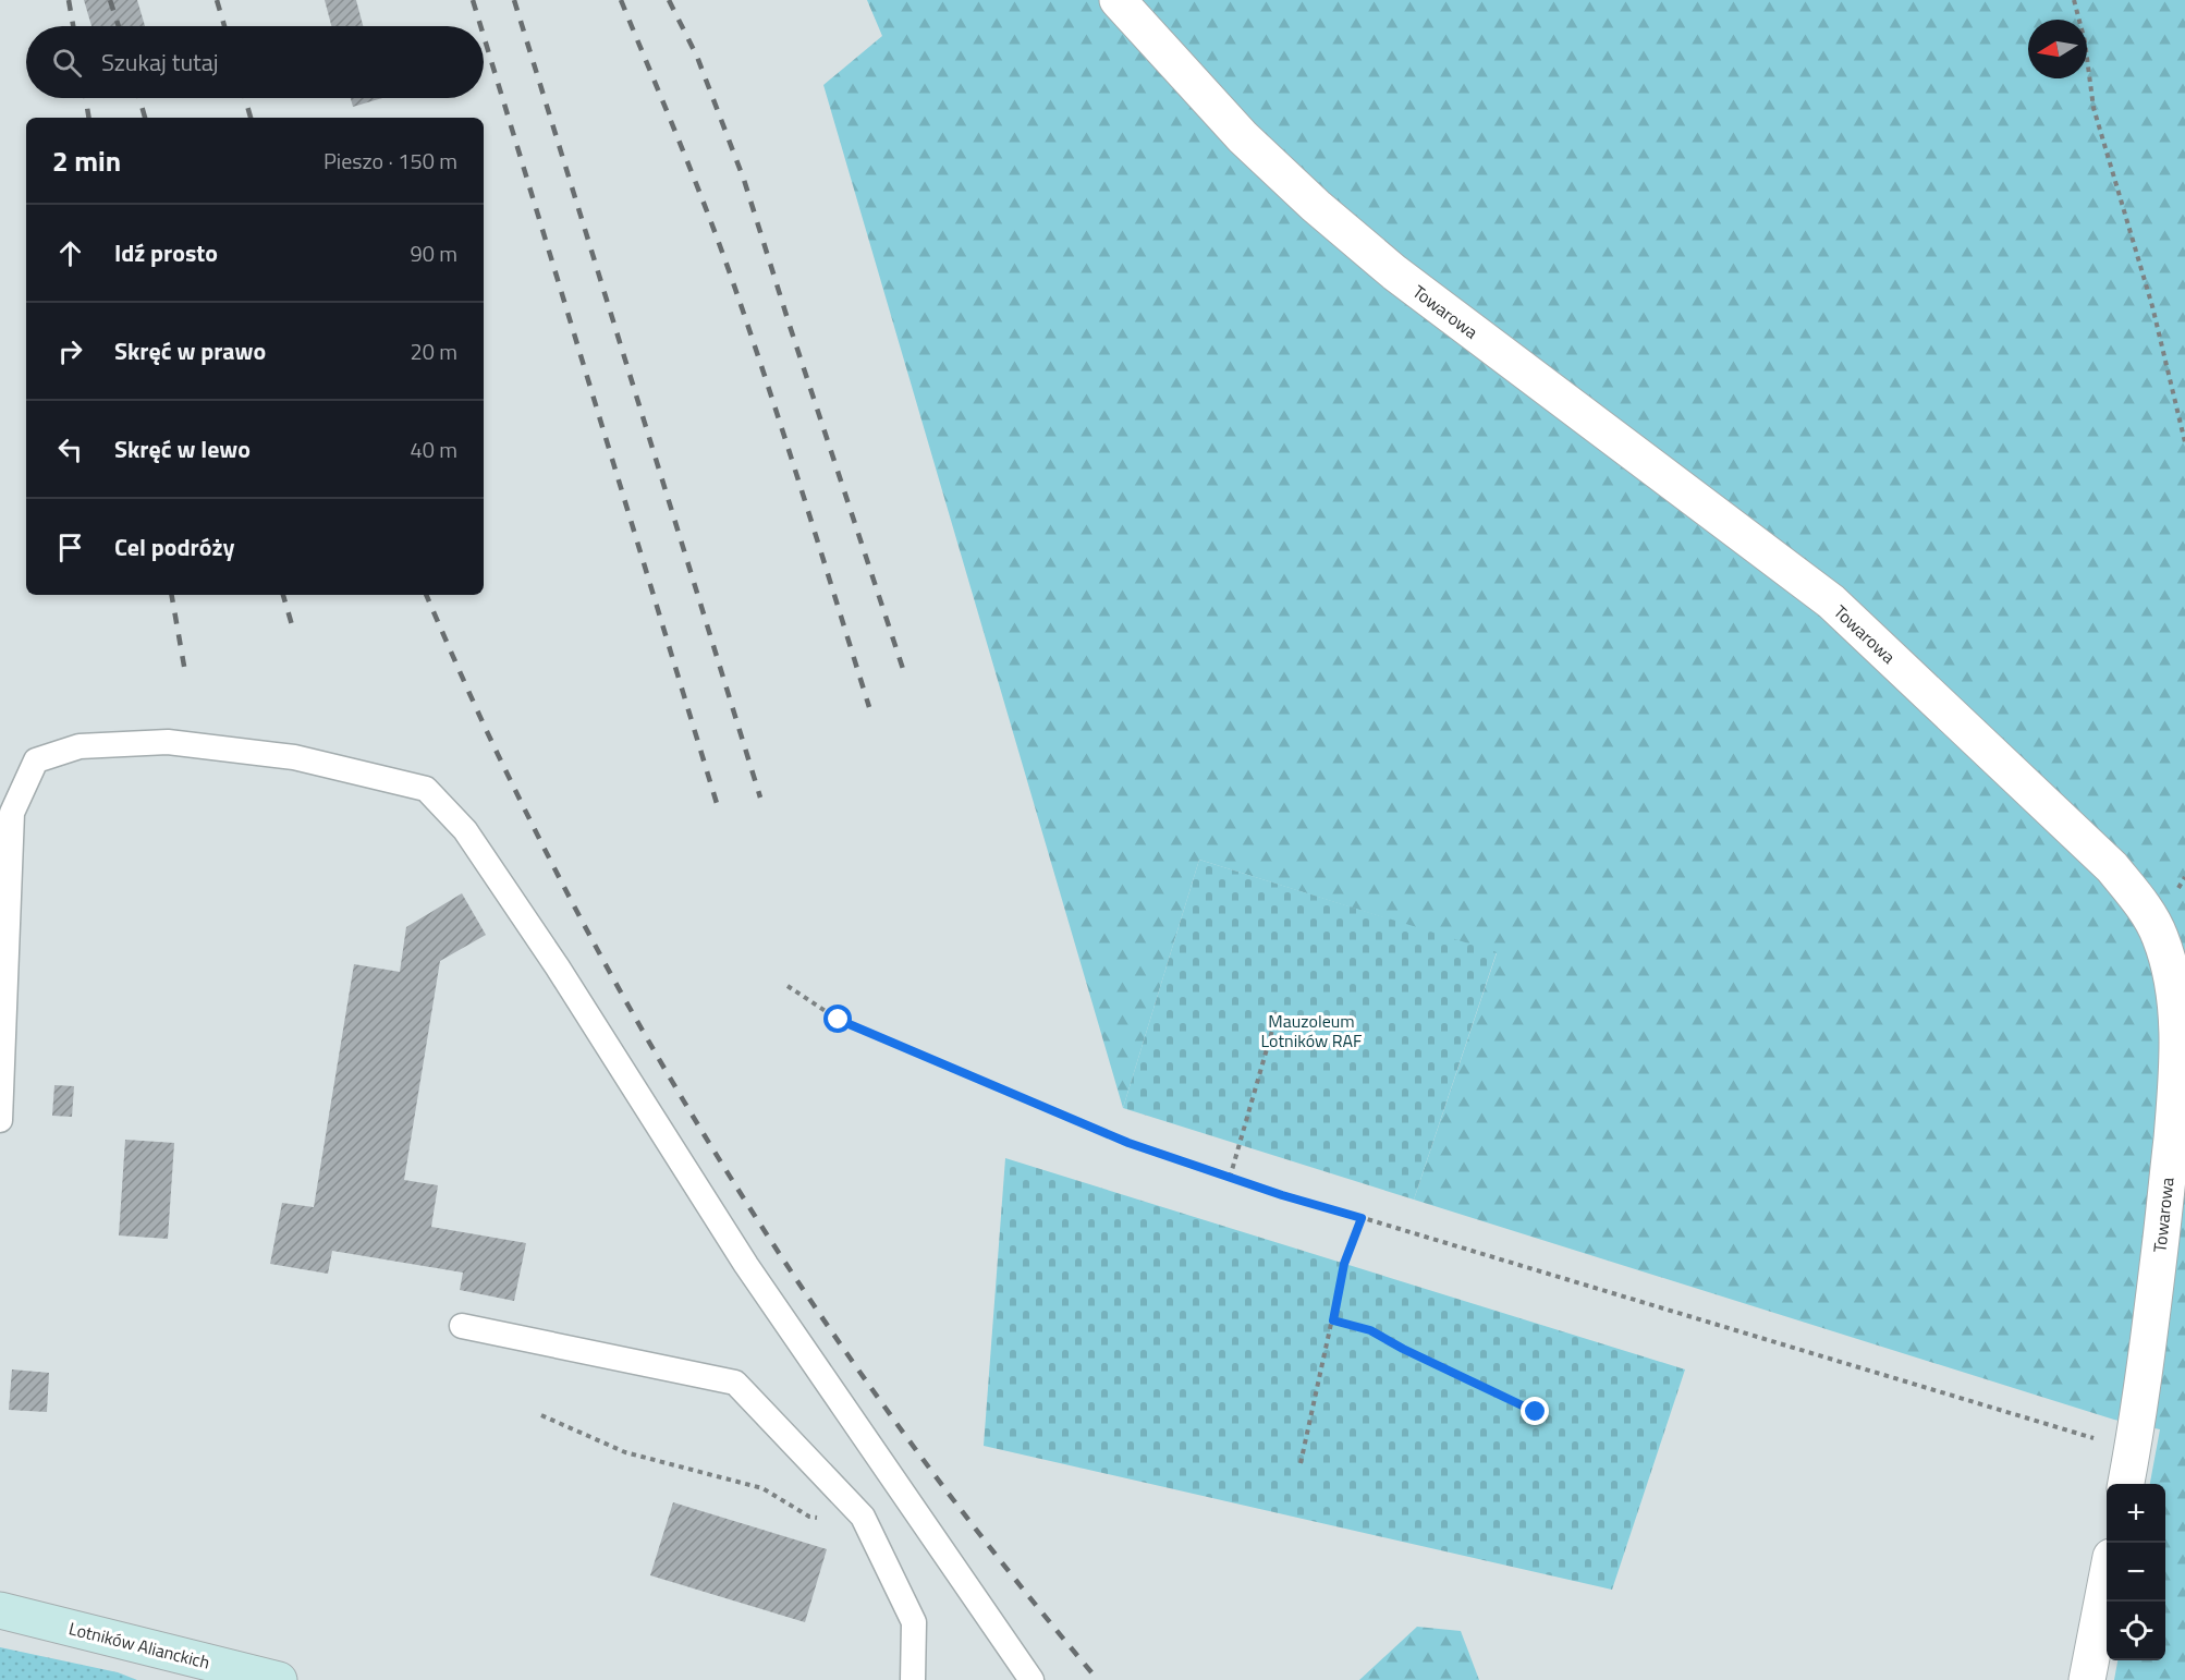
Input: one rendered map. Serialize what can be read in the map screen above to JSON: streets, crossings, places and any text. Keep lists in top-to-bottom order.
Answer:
{
  "streets": {
    "main road": ["Lotników Alianckich"],
    "street": ["Towarowa"]
  },
  "parks": ["Mauzoleum Lotników RAF"],
  "north": "left",
  "page": {
    "search": "Szukaj tutaj",
    "heading": ["2 min", "Pieszo · 150 m"],
    "list": [
      ["Idź prosto", "90 m"],
      ["Skręć w prawo", "20 m"],
      ["Skręć w lewo", "40 m"],
      "Cel podróży"
    ],
    "map_buttons": ["+", "−"]
  }
}
